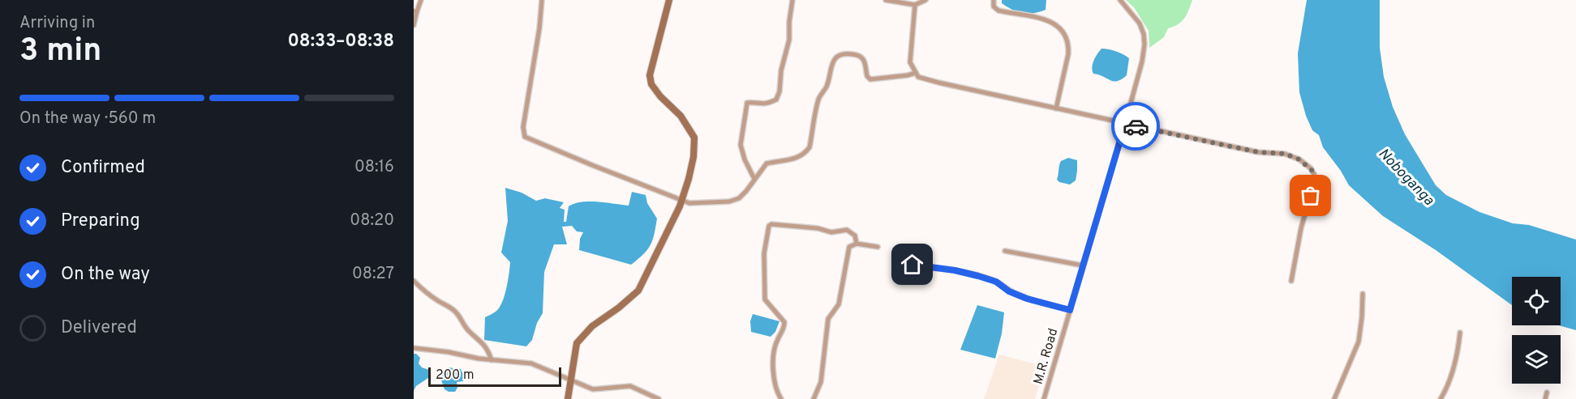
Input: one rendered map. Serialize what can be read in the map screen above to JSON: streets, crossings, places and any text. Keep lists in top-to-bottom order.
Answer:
{
  "streets": {
    "street": ["M.R. Road"]
  },
  "water": ["Noboganga"],
  "scale_bar": "200 m",
  "page": {
    "heading": ["3 min", "Arriving in", "08:33–08:38"],
    "bar": "On the way · 560 m",
    "list": [
      ["Confirmed", "08:16"],
      ["Preparing", "08:20"],
      ["On the way", "08:27"],
      "Delivered"
    ],
    "scale": "200 m"
  }
}
